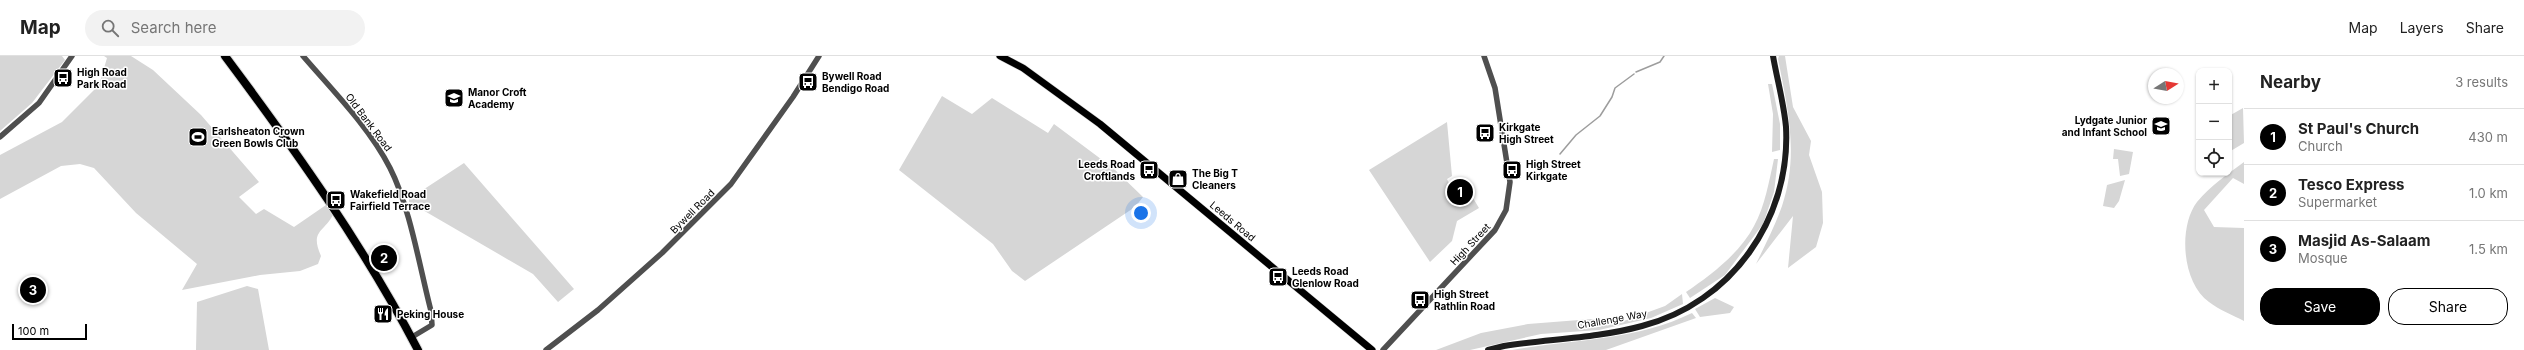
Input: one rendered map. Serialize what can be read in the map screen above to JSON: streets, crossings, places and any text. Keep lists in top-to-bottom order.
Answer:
{
  "streets": {
    "main road": ["Leeds Road", "Challenge Way"],
    "street": ["Old Bank Road", "Bywell Road", "High Street"]
  },
  "places": {
    "bus stop": [
      "High Road Park Road",
      "Bywell Road Bendigo Road",
      "Kirkgate High Street",
      "Leeds Road Croftlands",
      "High Street Kirkgate",
      "Wakefield Road Fairfield Terrace",
      "Leeds Road Glenlow Road",
      "High Street Rathlin Road"
    ],
    "school or university": ["Manor Croft Academy", "Lydgate Junior and Infant School"],
    "sports": ["Earlsheaton Crown Green Bowls Club"],
    "shop": ["The Big T Cleaners"],
    "restaurant": ["Peking House"]
  },
  "scale_bar": "100 m",
  "north": "right",
  "page": {
    "header": "Map",
    "search": "Search here",
    "nav": ["Map", "Layers", "Share"],
    "heading": ["Nearby", "3 results"],
    "map_buttons": ["+", "−"],
    "list": [
      {
        "mark": "1",
        "name": "St Paul's Church",
        "note": "Church",
        "value": "430 m"
      },
      {
        "mark": "2",
        "name": "Tesco Express",
        "note": "Supermarket",
        "value": "1.0 km"
      },
      {
        "mark": "3",
        "name": "Masjid As-Salaam",
        "note": "Mosque",
        "value": "1.5 km"
      }
    ],
    "pins": ["1", "2", "3"],
    "buttons": ["Save", "Share"],
    "scale": "100 m"
  }
}
